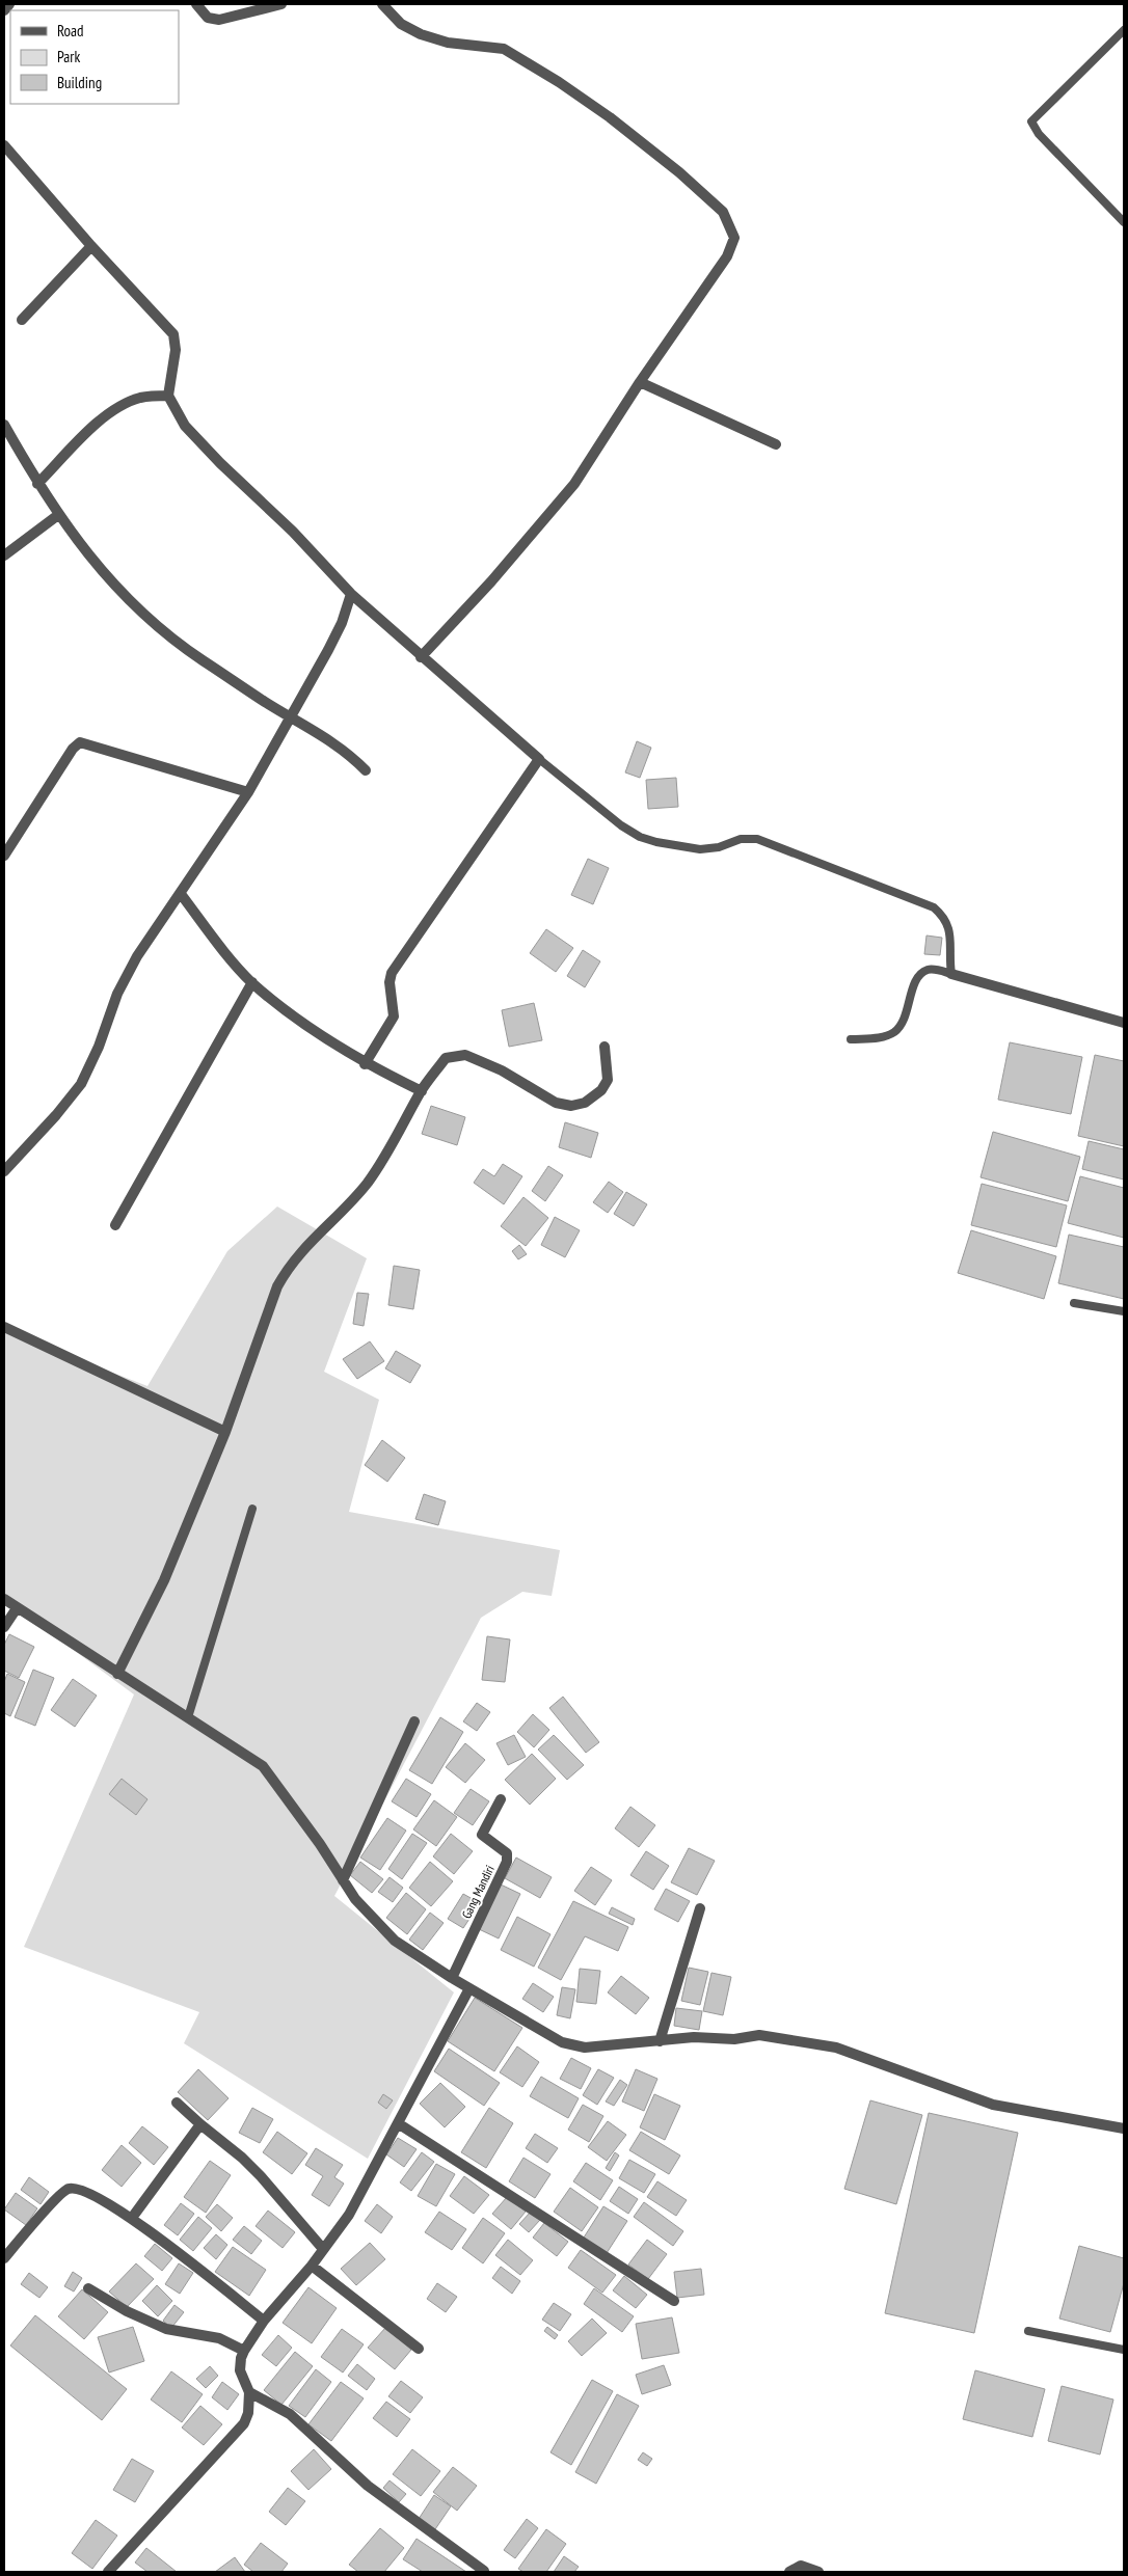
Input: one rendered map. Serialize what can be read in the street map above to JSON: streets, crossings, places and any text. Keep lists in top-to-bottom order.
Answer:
{
  "streets": {
    "street": ["Gang Mandiri"]
  },
  "legend": ["Road", "Park", "Building"]
}
